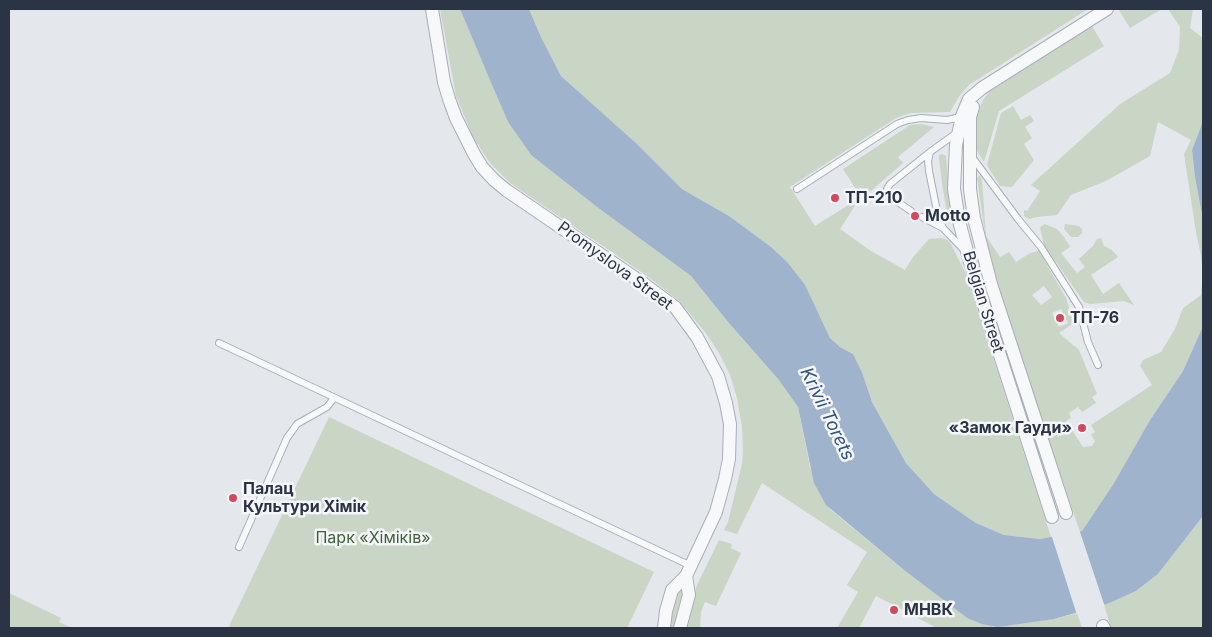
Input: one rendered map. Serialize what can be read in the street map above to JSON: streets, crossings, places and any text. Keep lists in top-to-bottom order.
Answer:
{
  "streets": {
    "street": ["Promyslova Street", "Belgian Street"]
  },
  "water": ["Krivii Torets"],
  "parks": ["Парк «Хіміків»"],
  "places": [
    "ТП-210",
    "Motto",
    "ТП-76",
    "«Замок Гауди»",
    "Палац Культури Хімік",
    "МНВК"
  ]
}
